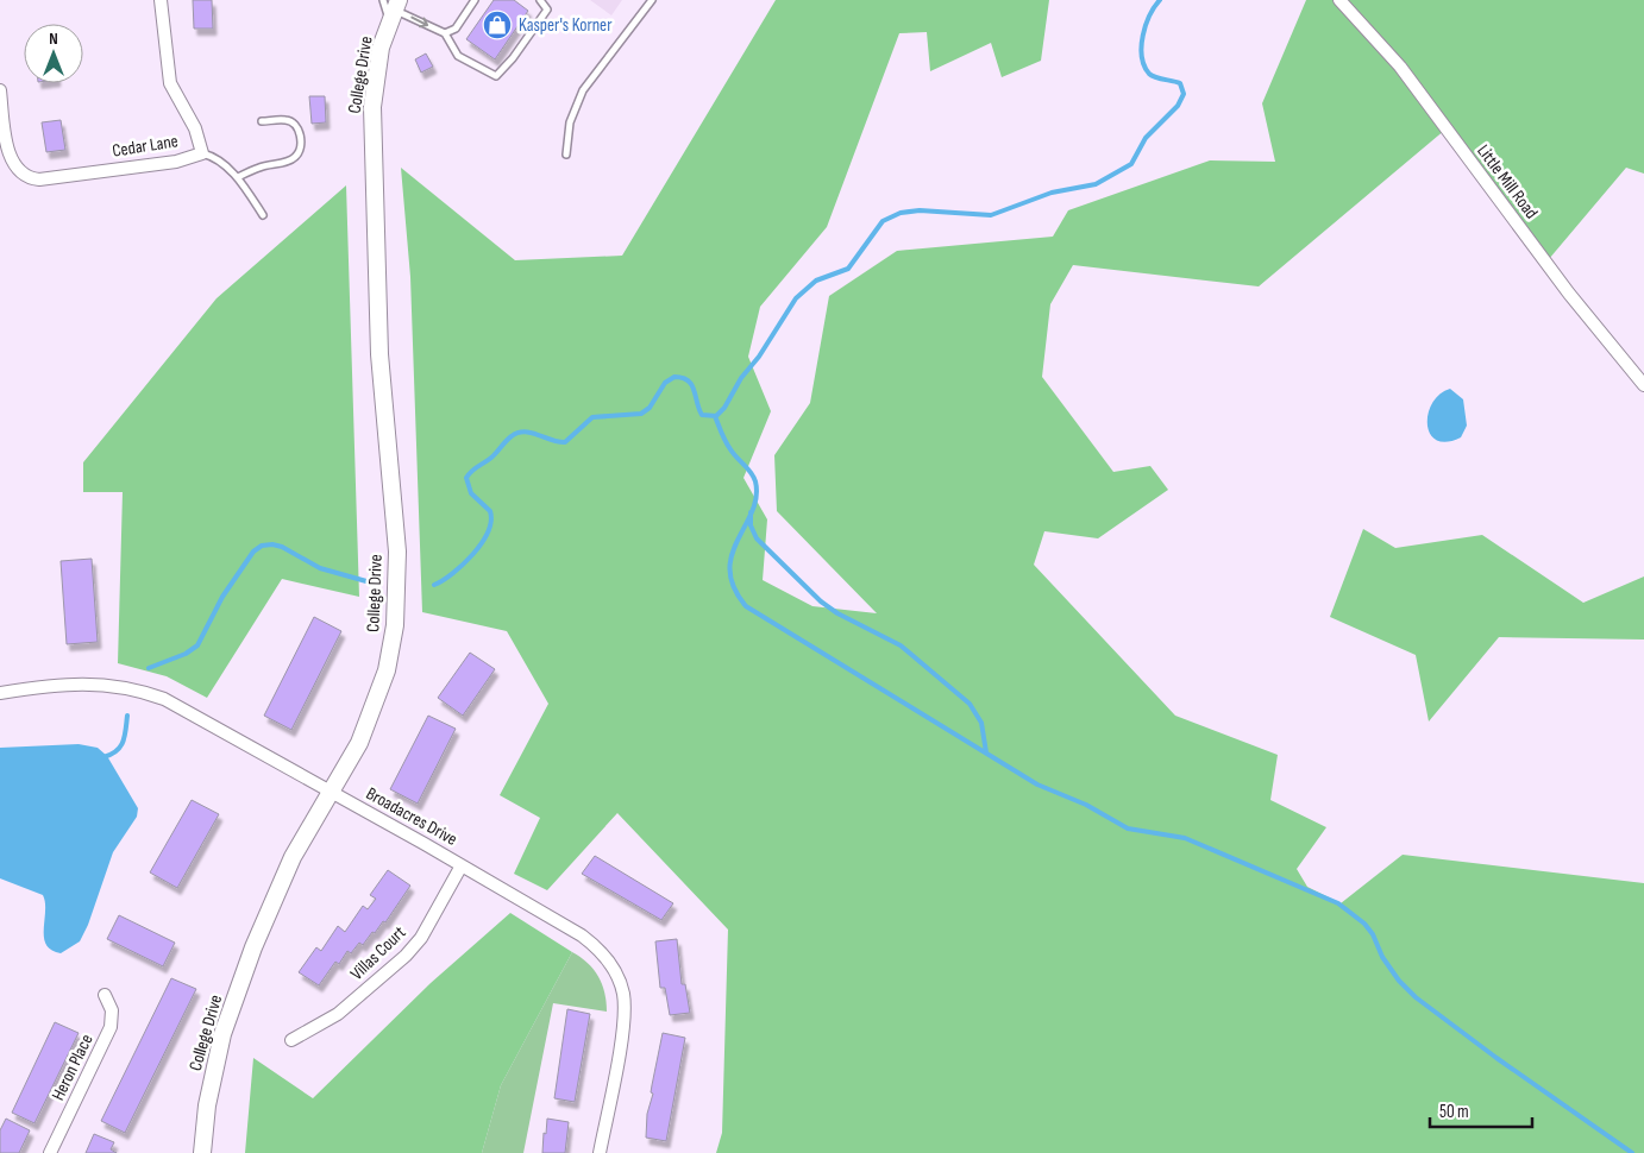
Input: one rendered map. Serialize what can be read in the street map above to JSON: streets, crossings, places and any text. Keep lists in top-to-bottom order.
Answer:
{
  "streets": {
    "main road": ["College Drive"],
    "street": [
      "Cedar Lane",
      "Little Mill Road",
      "Broadacres Drive",
      "Villas Court",
      "Heron Place"
    ]
  },
  "crossings": [
    ["College Drive", "Broadacres Drive"],
    ["Broadacres Drive", "Villas Court"]
  ],
  "places": {
    "shop": ["Kasper's Korner"]
  },
  "scale_bar": "50 m",
  "north": "top"
}
